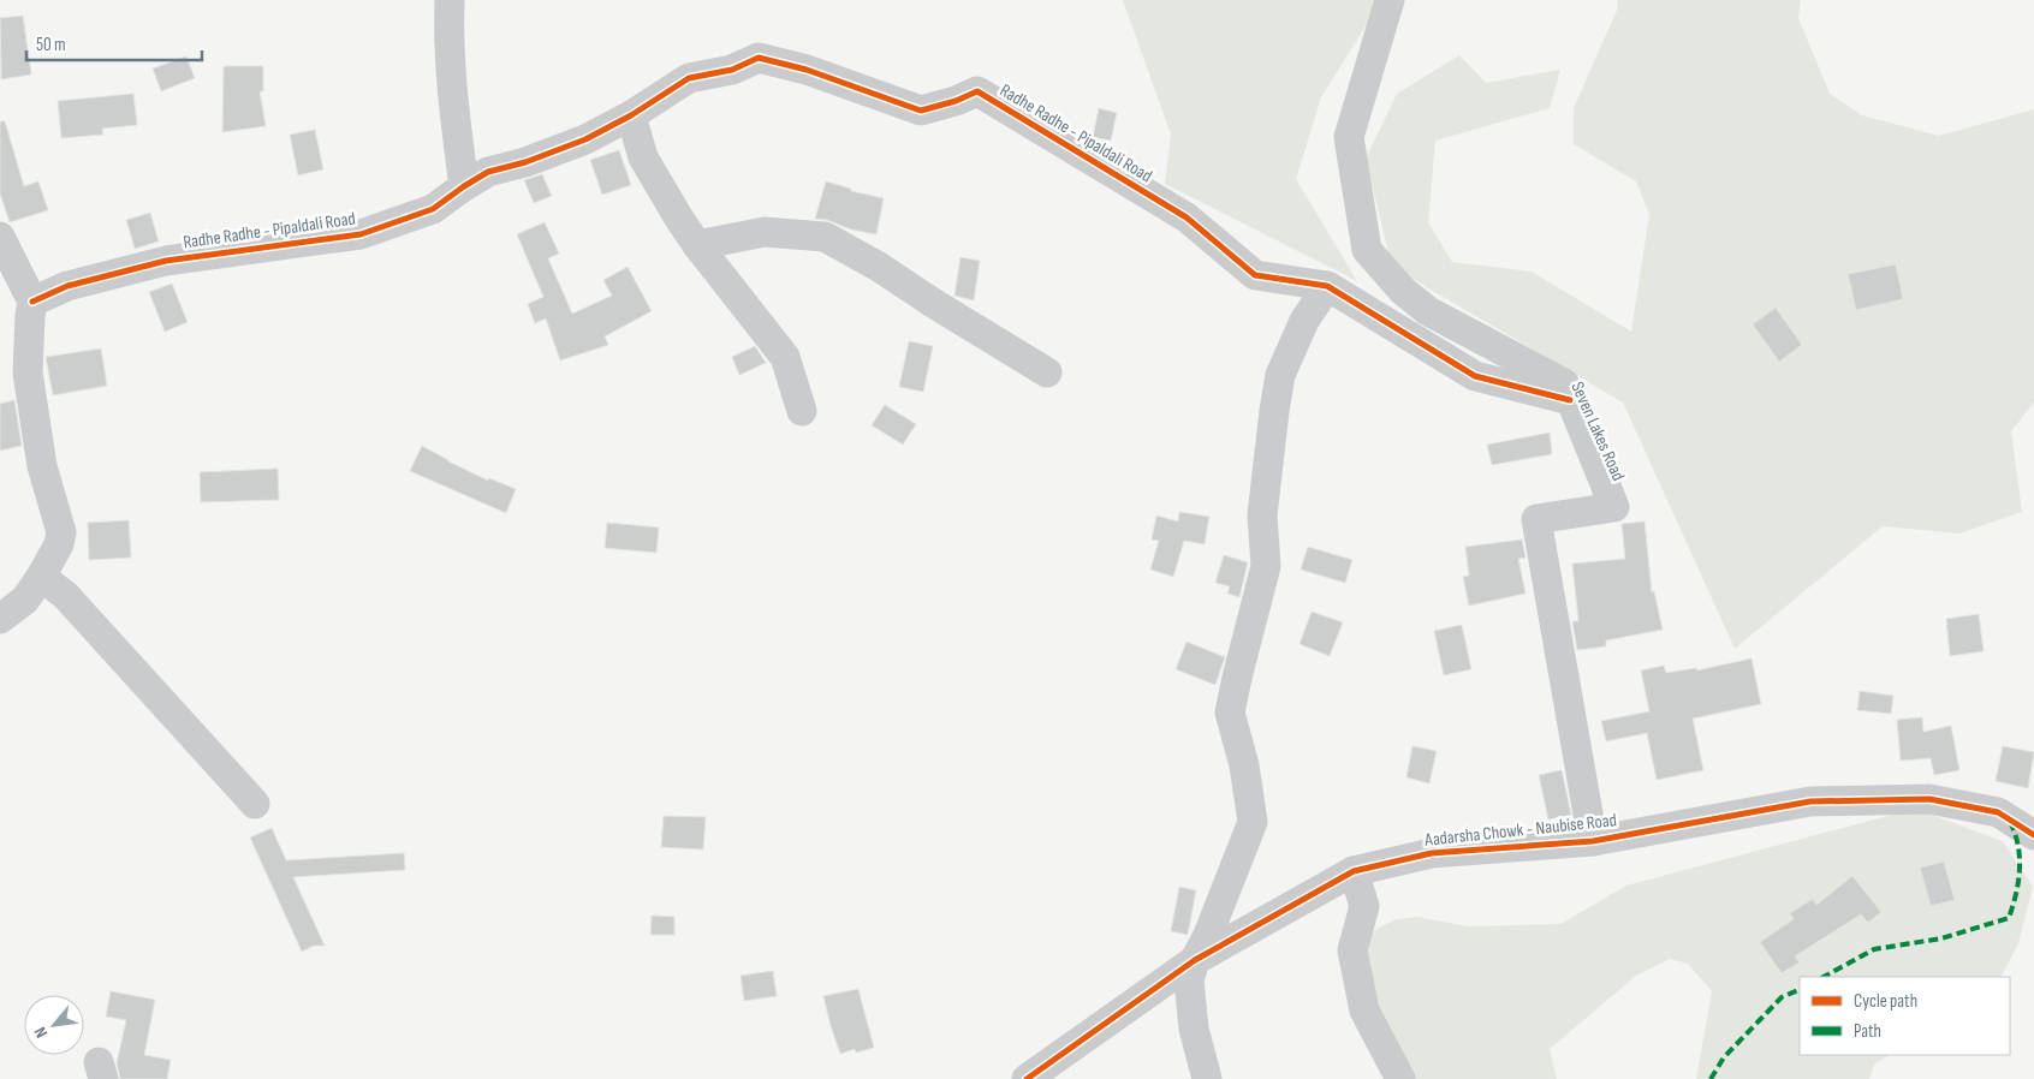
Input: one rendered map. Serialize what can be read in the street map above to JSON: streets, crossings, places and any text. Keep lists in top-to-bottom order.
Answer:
{
  "streets": {
    "street": ["Radhe Radhe - Pipaldali Road", "Seven Lakes Road", "Aadarsha Chowk - Naubise Road"]
  },
  "crossings": [
    ["Radhe Radhe - Pipaldali Road", "Seven Lakes Road"],
    ["Seven Lakes Road", "Aadarsha Chowk - Naubise Road"]
  ],
  "legend": ["Cycle path", "Path"],
  "scale_bar": "50 m",
  "north": "bottom left"
}
